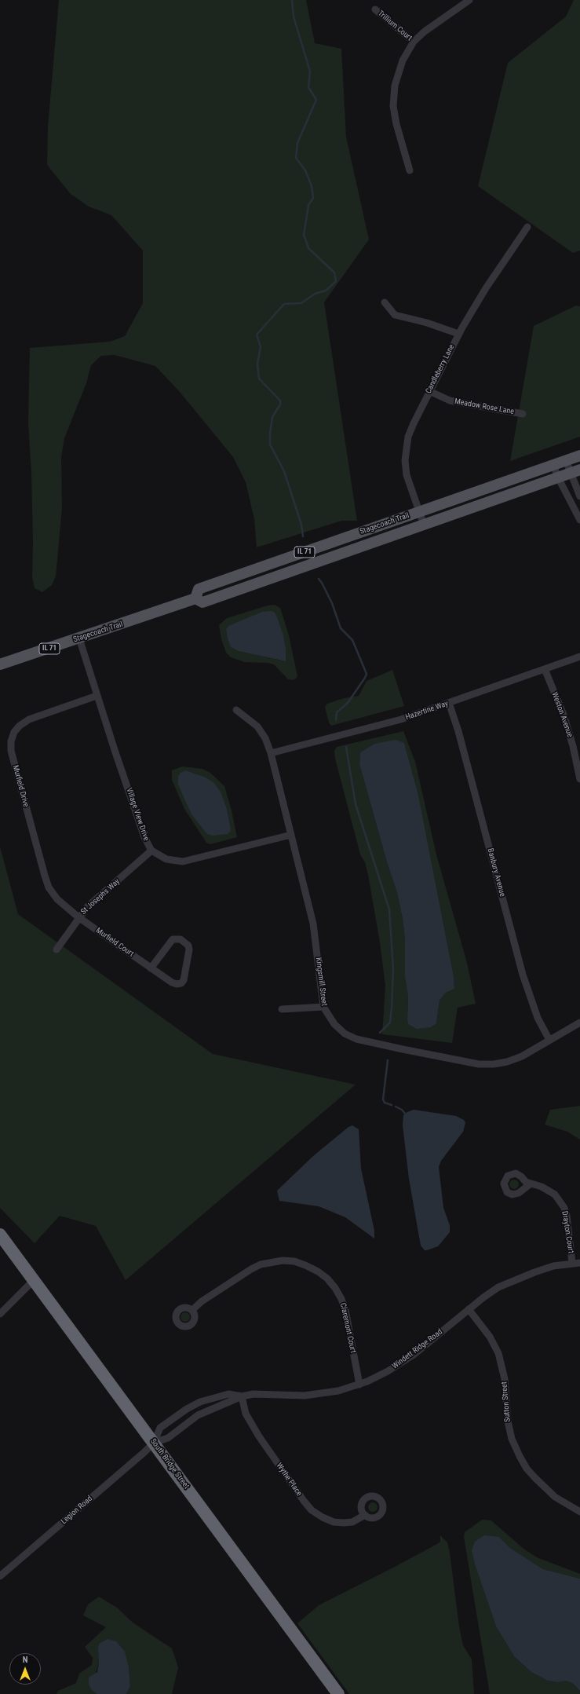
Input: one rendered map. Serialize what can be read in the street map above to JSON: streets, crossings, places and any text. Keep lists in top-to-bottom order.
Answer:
{
  "streets": {
    "highway": ["South Bridge Street"],
    "main road": ["Stagecoach Trail", "IL 71"],
    "street": [
      "Trillium Court",
      "Candleberry Lane",
      "Meadow Rose Lane",
      "Hazertine Way",
      "Weston Avenue",
      "Murfield Drive",
      "Village View Drive",
      "Banbury Avenue",
      "St Josephs Way",
      "Murfield Court",
      "Kingsmill Street",
      "Drayton Court",
      "Claremont Court",
      "Windett Ridge Road",
      "Sutton Street",
      "Wythe Place",
      "Legion Road"
    ]
  },
  "crossings": [
    ["Candleberry Lane", "Meadow Rose Lane"],
    ["Candleberry Lane", "Stagecoach Trail"],
    ["Stagecoach Trail", "Village View Drive"],
    ["Hazertine Way", "Weston Avenue"],
    ["Hazertine Way", "Banbury Avenue"],
    ["Hazertine Way", "Kingsmill Street"],
    ["Murfield Drive", "Village View Drive"],
    ["Murfield Drive", "St Josephs Way"],
    ["Murfield Drive", "Murfield Court"],
    ["Village View Drive", "St Josephs Way"],
    ["Village View Drive", "Kingsmill Street"],
    ["Banbury Avenue", "Kingsmill Street"],
    ["St Josephs Way", "Murfield Court"],
    ["Drayton Court", "Windett Ridge Road"],
    ["Claremont Court", "Windett Ridge Road"],
    ["Windett Ridge Road", "Sutton Street"],
    ["Windett Ridge Road", "South Bridge Street"],
    ["Windett Ridge Road", "Wythe Place"],
    ["Windett Ridge Road", "Legion Road"],
    ["South Bridge Street", "Legion Road"]
  ],
  "north": "top"
}
